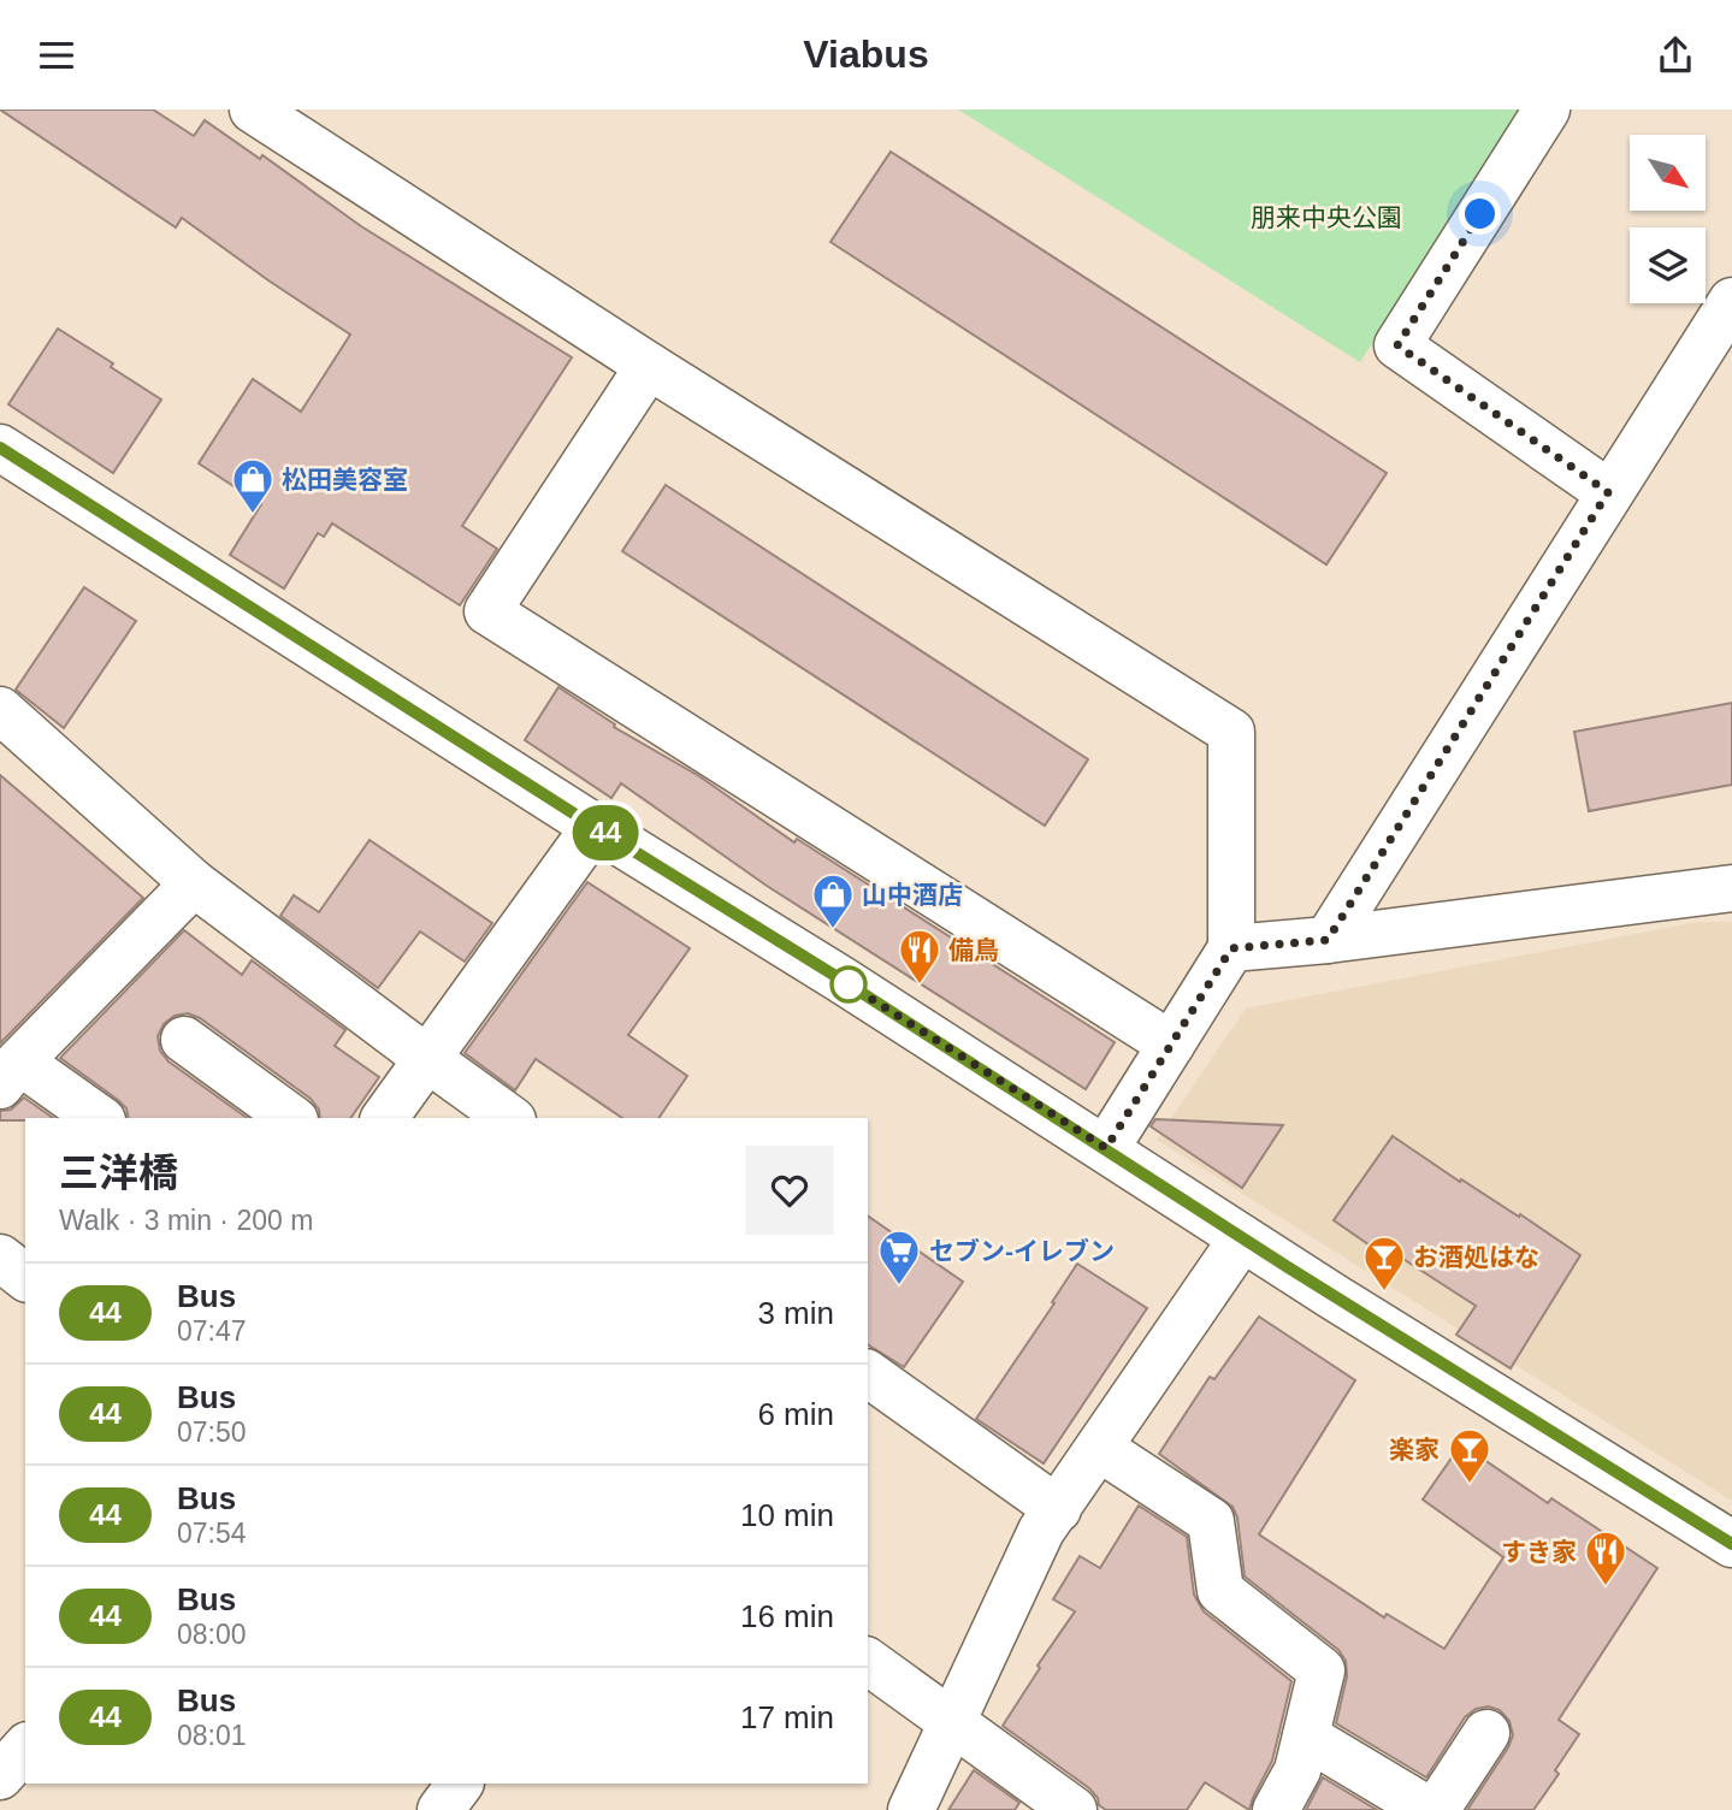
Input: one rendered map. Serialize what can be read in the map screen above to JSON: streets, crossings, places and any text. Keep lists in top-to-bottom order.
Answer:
{
  "parks": ["朋来中央公園"],
  "places": {
    "shop": ["松田美容室", "山中酒店"],
    "restaurant": ["備鳥", "すき家"],
    "supermarket": ["セブン-イレブン"],
    "bar": ["お酒処はな", "楽家"]
  },
  "lines": ["bus line 44"],
  "north": "bottom right",
  "page": {
    "header": "Viabus",
    "on_map": "44",
    "heading": ["三洋橋", "Walk · 3 min · 200 m"],
    "list": [
      {
        "mark": "44",
        "name": "Bus",
        "note": "07:47",
        "value": "3 min"
      },
      {
        "mark": "44",
        "name": "Bus",
        "note": "07:50",
        "value": "6 min"
      },
      {
        "mark": "44",
        "name": "Bus",
        "note": "07:54",
        "value": "10 min"
      },
      {
        "mark": "44",
        "name": "Bus",
        "note": "08:00",
        "value": "16 min"
      },
      {
        "mark": "44",
        "name": "Bus",
        "note": "08:01",
        "value": "17 min"
      }
    ]
  }
}
